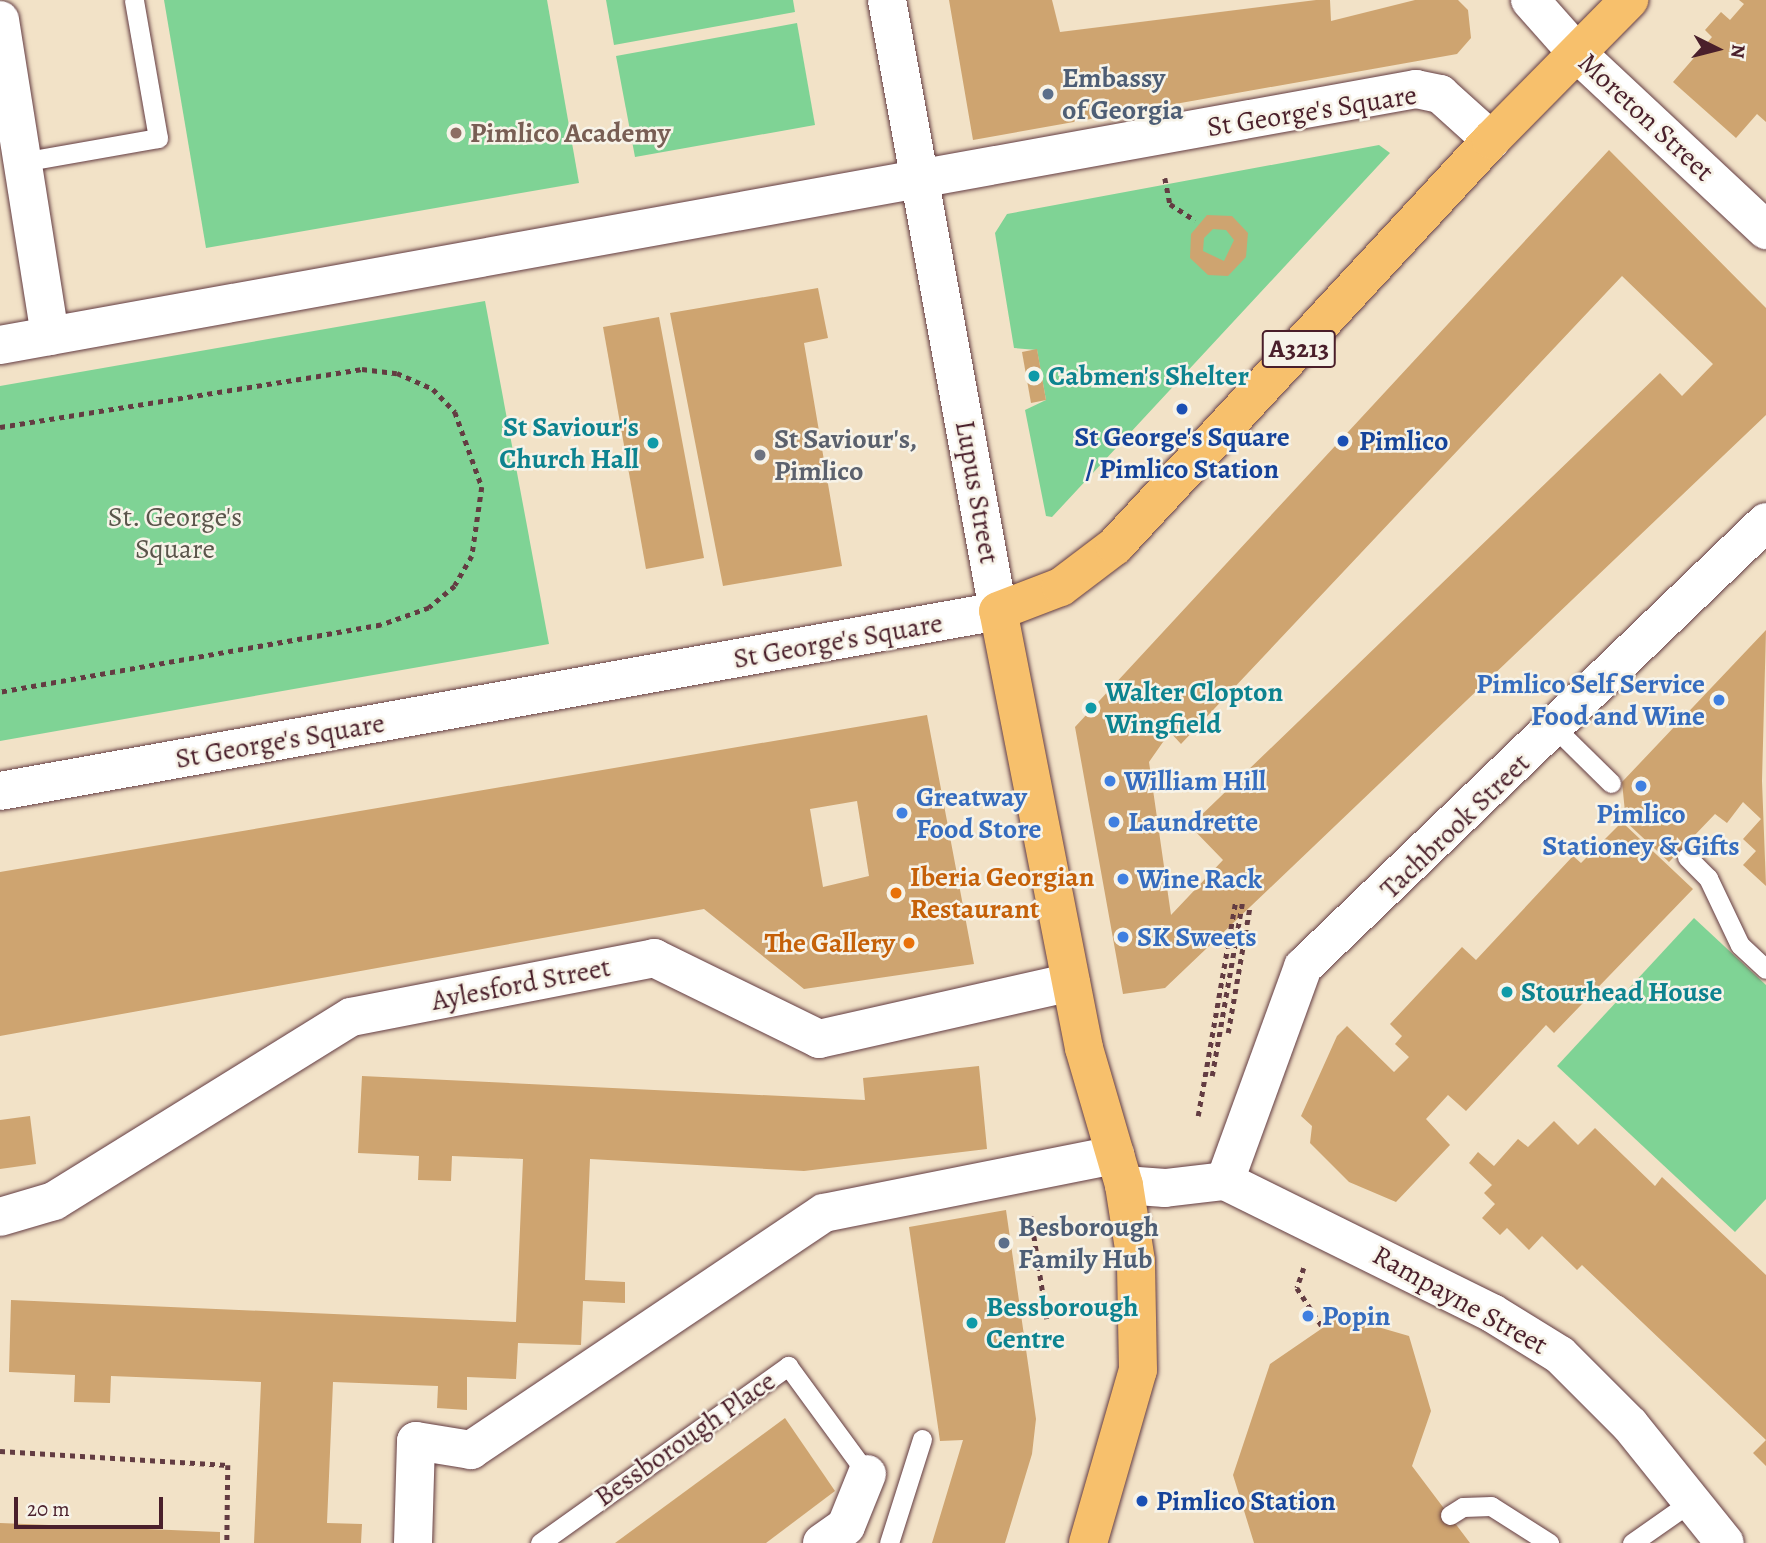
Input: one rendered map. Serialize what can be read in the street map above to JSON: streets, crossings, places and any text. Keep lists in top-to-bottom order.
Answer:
{
  "streets": {
    "main road": ["St George's Square", "A3213", "Lupus Street"],
    "street": [
      "Moreton Street",
      "Tachbrook Street",
      "Aylesford Street",
      "Rampayne Street",
      "Bessborough Place"
    ]
  },
  "crossings": [
    ["St George's Square", "Moreton Street"],
    ["St George's Square", "A3213"],
    ["St George's Square", "Lupus Street"],
    ["Moreton Street", "A3213"],
    ["Lupus Street", "Aylesford Street"],
    ["Tachbrook Street", "Rampayne Street"]
  ],
  "parks": ["St. George's Square"],
  "places": [
    "Embassy of Georgia",
    "Pimlico Academy",
    "Cabmen's Shelter",
    "St George's Square / Pimlico Station",
    "Pimlico",
    "St Saviour's Church Hall",
    "St Saviour's, Pimlico",
    "Pimlico Self Service Food and Wine",
    "Walter Clopton Wingfield",
    "William Hill",
    "Pimlico Stationey & Gifts",
    "Greatway Food Store",
    "Laundrette",
    "Wine Rack",
    "Iberia Georgian Restaurant",
    "SK Sweets",
    "The Gallery",
    "Stourhead House",
    "Besborough Family Hub",
    "Popin",
    "Bessborough Centre",
    "Pimlico Station"
  ],
  "scale_bar": "20 m",
  "north": "right"
}
